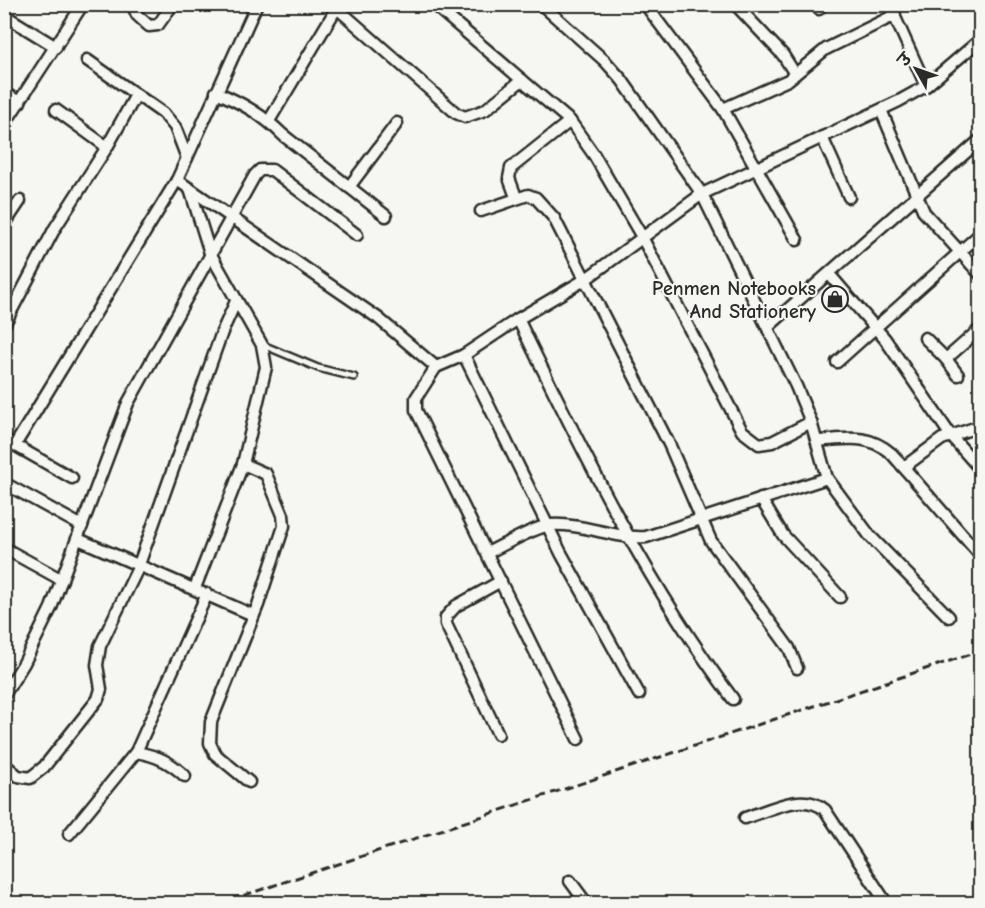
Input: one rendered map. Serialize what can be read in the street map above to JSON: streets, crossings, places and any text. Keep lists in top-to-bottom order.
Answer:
{
  "places": {
    "shop": ["Penmen Notebooks And Stationery"]
  },
  "north": "top left"
}
